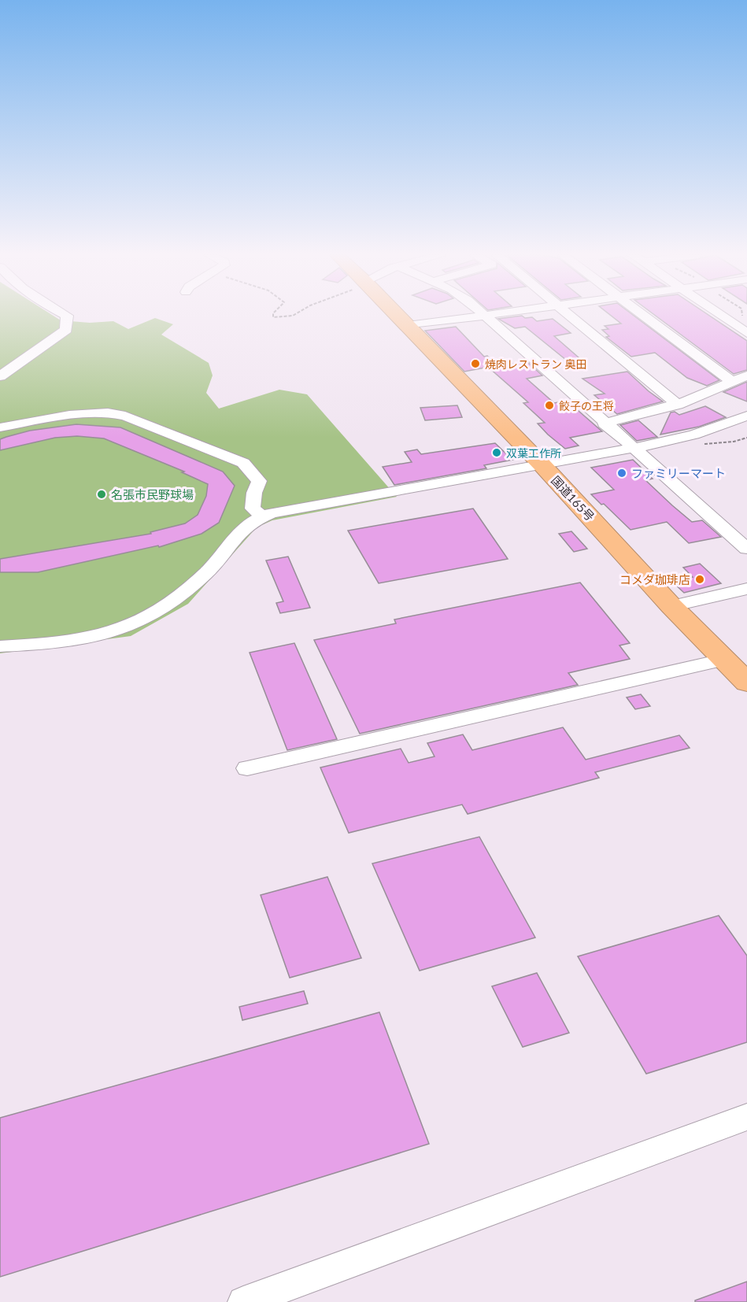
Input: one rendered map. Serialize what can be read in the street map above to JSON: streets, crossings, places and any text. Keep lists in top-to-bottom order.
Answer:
{
  "streets": {
    "highway": ["国道165号"]
  },
  "places": [
    "焼肉レストラン 奥田",
    "餃子の王将",
    "双葉工作所",
    "ファミリーマート",
    "名張市民野球場",
    "コメダ珈琲店"
  ]
}
